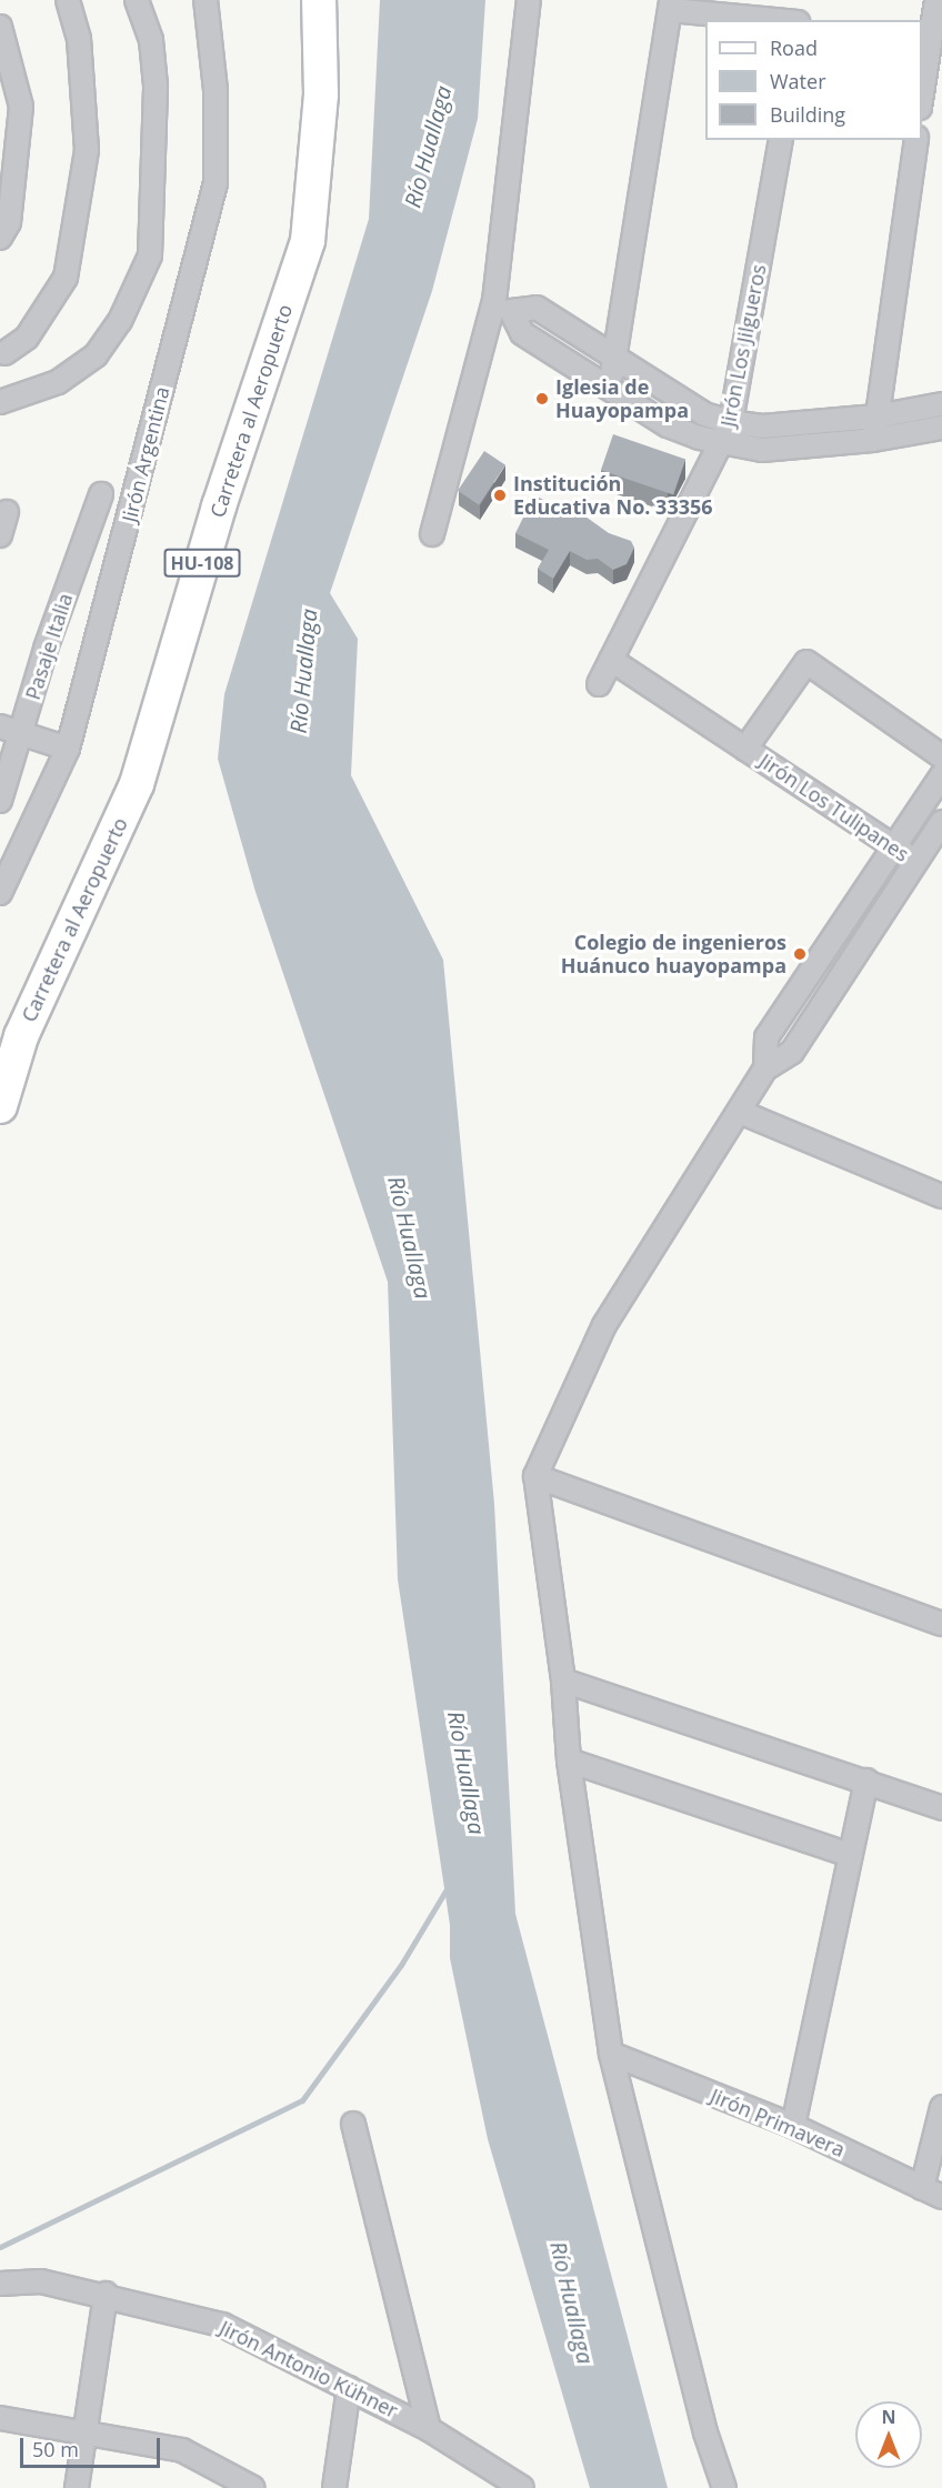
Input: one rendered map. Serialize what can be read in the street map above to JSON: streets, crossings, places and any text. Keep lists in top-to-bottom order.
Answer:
{
  "streets": {
    "main road": ["Carretera al Aeropuerto", "HU-108"],
    "street": [
      "Jirón Los Jilgueros",
      "Jirón Argentina",
      "Pasaje Italia",
      "Jirón Los Tulipanes",
      "Jirón Primavera",
      "Jirón Antonio Kühner"
    ]
  },
  "water": ["Río Huallaga"],
  "places": ["Iglesia de Huayopampa", "Institución Educativa No. 33356", "Colegio de ingenieros Huánuco huayopampa"],
  "legend": ["Road", "Water", "Building"],
  "scale_bar": "50 m",
  "north": "top"
}
